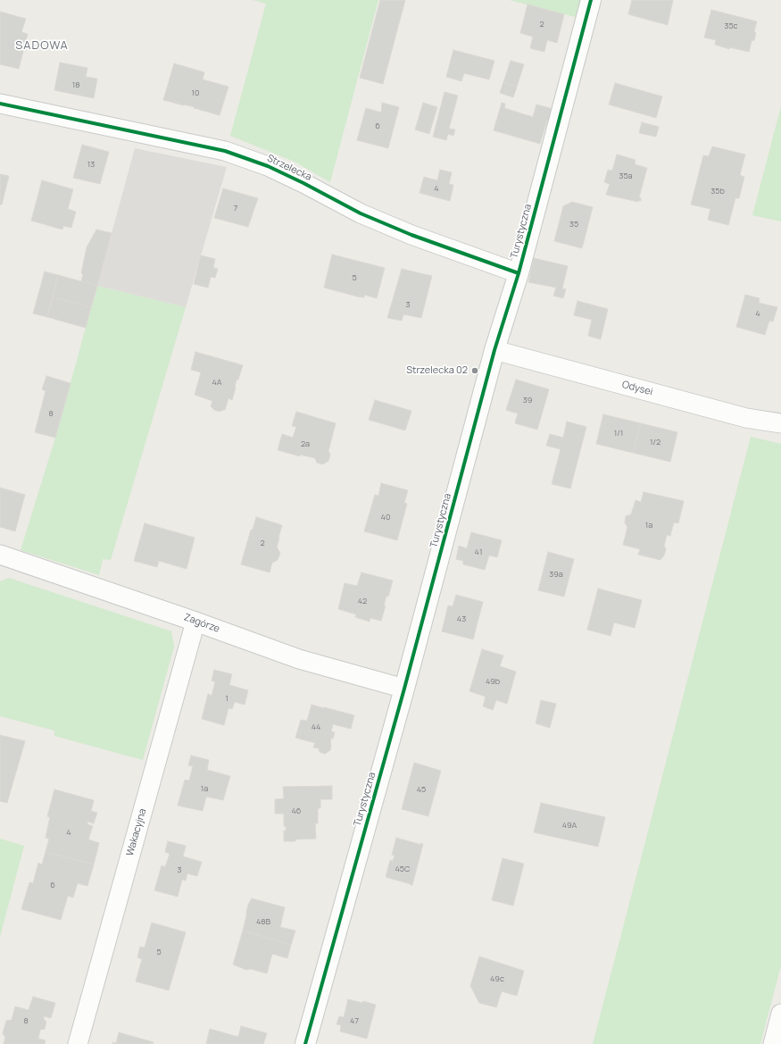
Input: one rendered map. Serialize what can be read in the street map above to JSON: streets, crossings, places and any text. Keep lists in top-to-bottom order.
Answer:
{
  "streets": {
    "street": [
      "Strzelecka",
      "Turystyczna",
      "Odysei",
      "Zagórze",
      "Wakacyjna"
    ]
  },
  "crossings": [
    ["Strzelecka", "Turystyczna"],
    ["Turystyczna", "Odysei"],
    ["Turystyczna", "Zagórze"],
    ["Zagórze", "Wakacyjna"]
  ],
  "districts": ["SADOWA"],
  "places": ["Strzelecka 02"],
  "house_numbers": [
    "2",
    "35c",
    "18",
    "10",
    "6",
    "13",
    "35a",
    "4",
    "35b",
    "7",
    "35",
    "5",
    "3",
    "4",
    "4A",
    "39",
    "8",
    "1/1",
    "1/2",
    "2a",
    "40",
    "1a",
    "2",
    "41",
    "39a",
    "42",
    "43",
    "49b",
    "1",
    "44",
    "1a",
    "45",
    "46",
    "49A",
    "4",
    "45C",
    "3",
    "6",
    "48B",
    "5",
    "49c",
    "8",
    "47"
  ]
}
